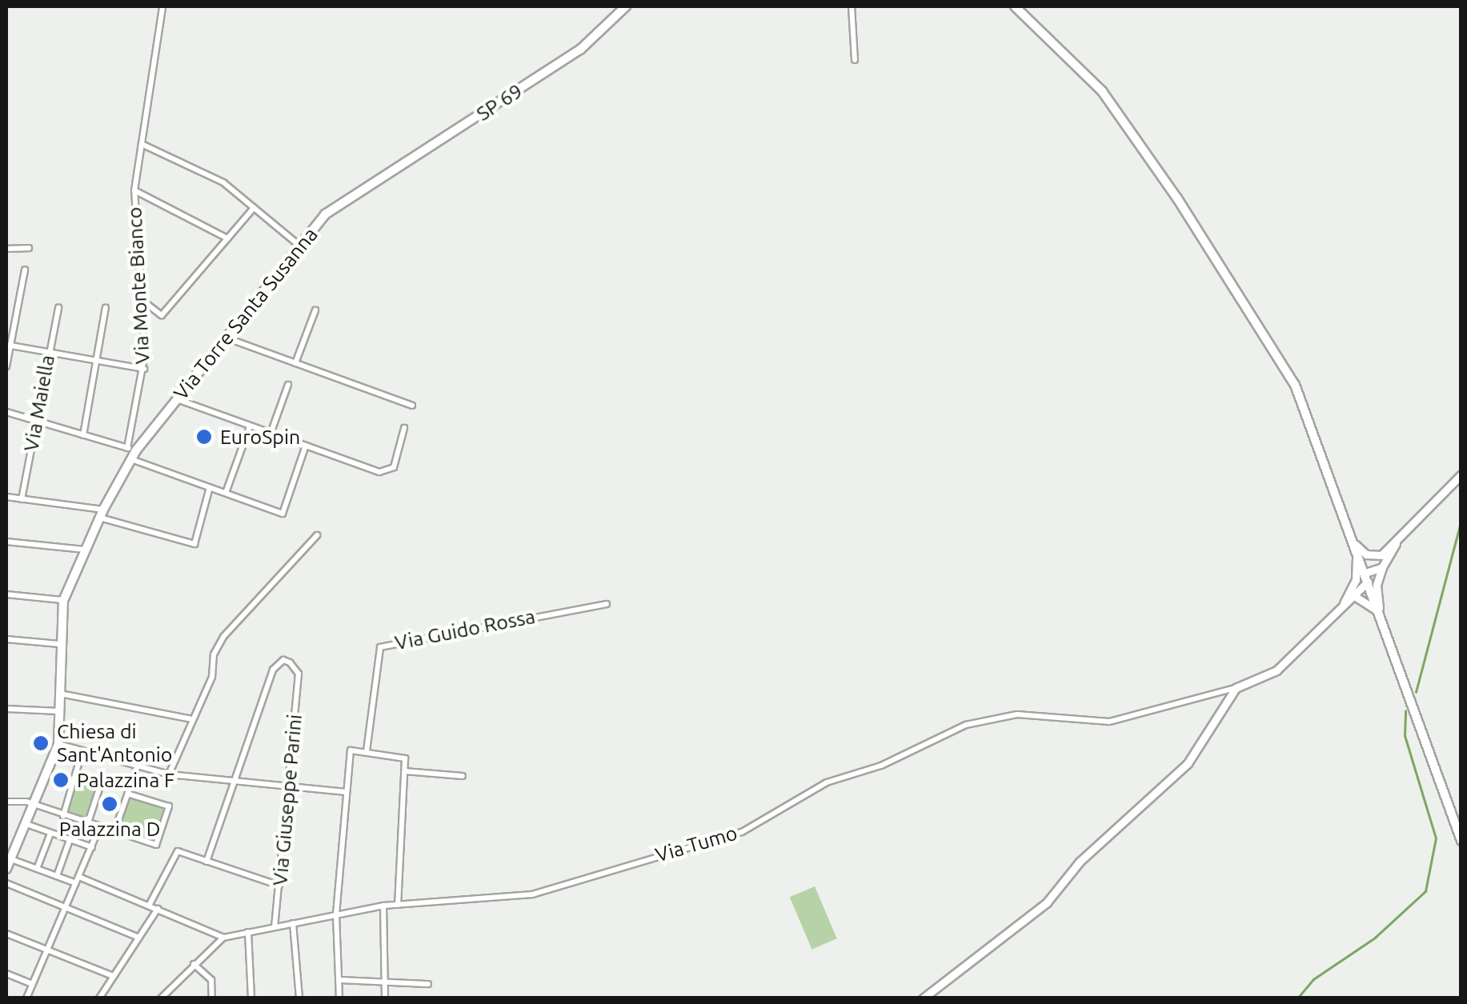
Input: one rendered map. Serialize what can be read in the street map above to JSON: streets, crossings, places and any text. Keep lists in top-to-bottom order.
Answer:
{
  "streets": {
    "main road": ["SP 69", "Via Torre Santa Susanna"],
    "street": [
      "Via Monte Bianco",
      "Via Maiella",
      "Via Guido Rossa",
      "Via Giuseppe Parini",
      "Via Tumo"
    ]
  },
  "crossings": [
    ["SP 69", "Via Torre Santa Susanna"],
    ["Via Monte Bianco", "Via Torre Santa Susanna"],
    ["Via Giuseppe Parini", "Via Tumo"]
  ],
  "places": [
    "EuroSpin",
    "Chiesa di Sant'Antonio",
    "Palazzina F",
    "Palazzina D"
  ]
}
